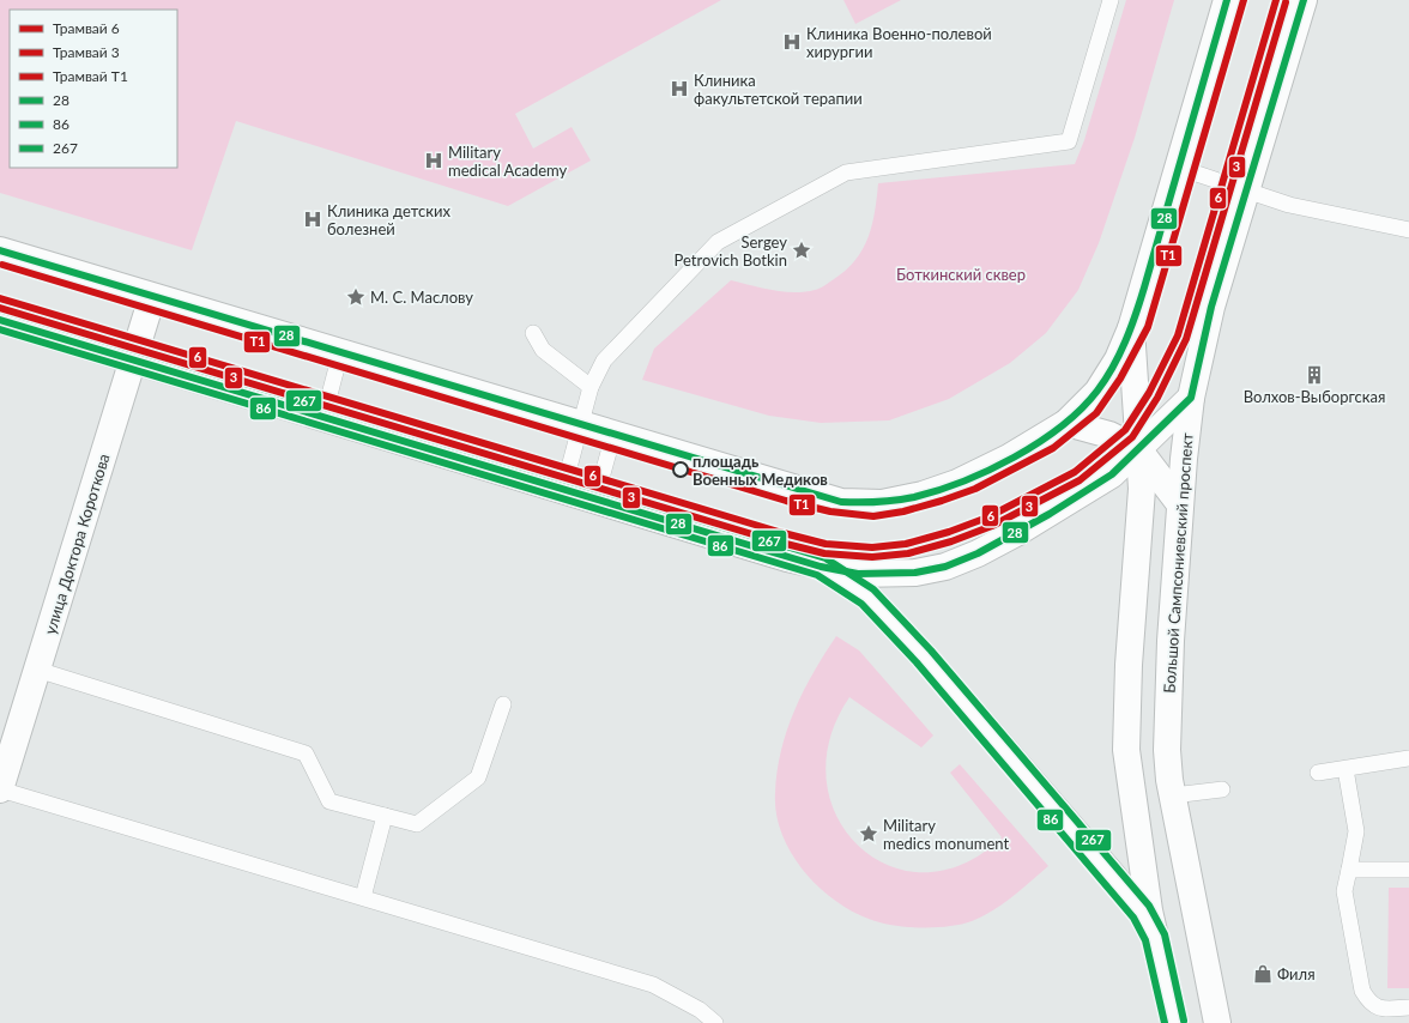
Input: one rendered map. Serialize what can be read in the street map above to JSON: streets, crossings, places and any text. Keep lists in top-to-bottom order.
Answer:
{
  "streets": {
    "main road": ["улица Доктора Короткова", "Большой Сампсониевский проспект"]
  },
  "parks": ["Боткинский сквер"],
  "places": {
    "hospital": [
      "Клиника Военно-полевой хирургии",
      "Клиника факультетской терапии",
      "Military medical Academy",
      "Клиника детских болезней"
    ],
    "place": ["Sergey Petrovich Botkin", "М. С. Маслову", "Military medics monument"],
    "building": ["Волхов-Выборгская"],
    "other": ["площадь Военных Медиков"],
    "shop": ["Филя"]
  },
  "lines": [
    "tram line 6",
    "tram line Т1",
    "transit line 28",
    "tram line 3",
    "transit line 267",
    "transit line 86"
  ],
  "legend": [
    "Трамвай 6",
    "Трамвай 3",
    "Трамвай Т1",
    "28",
    "86",
    "267"
  ]
}
